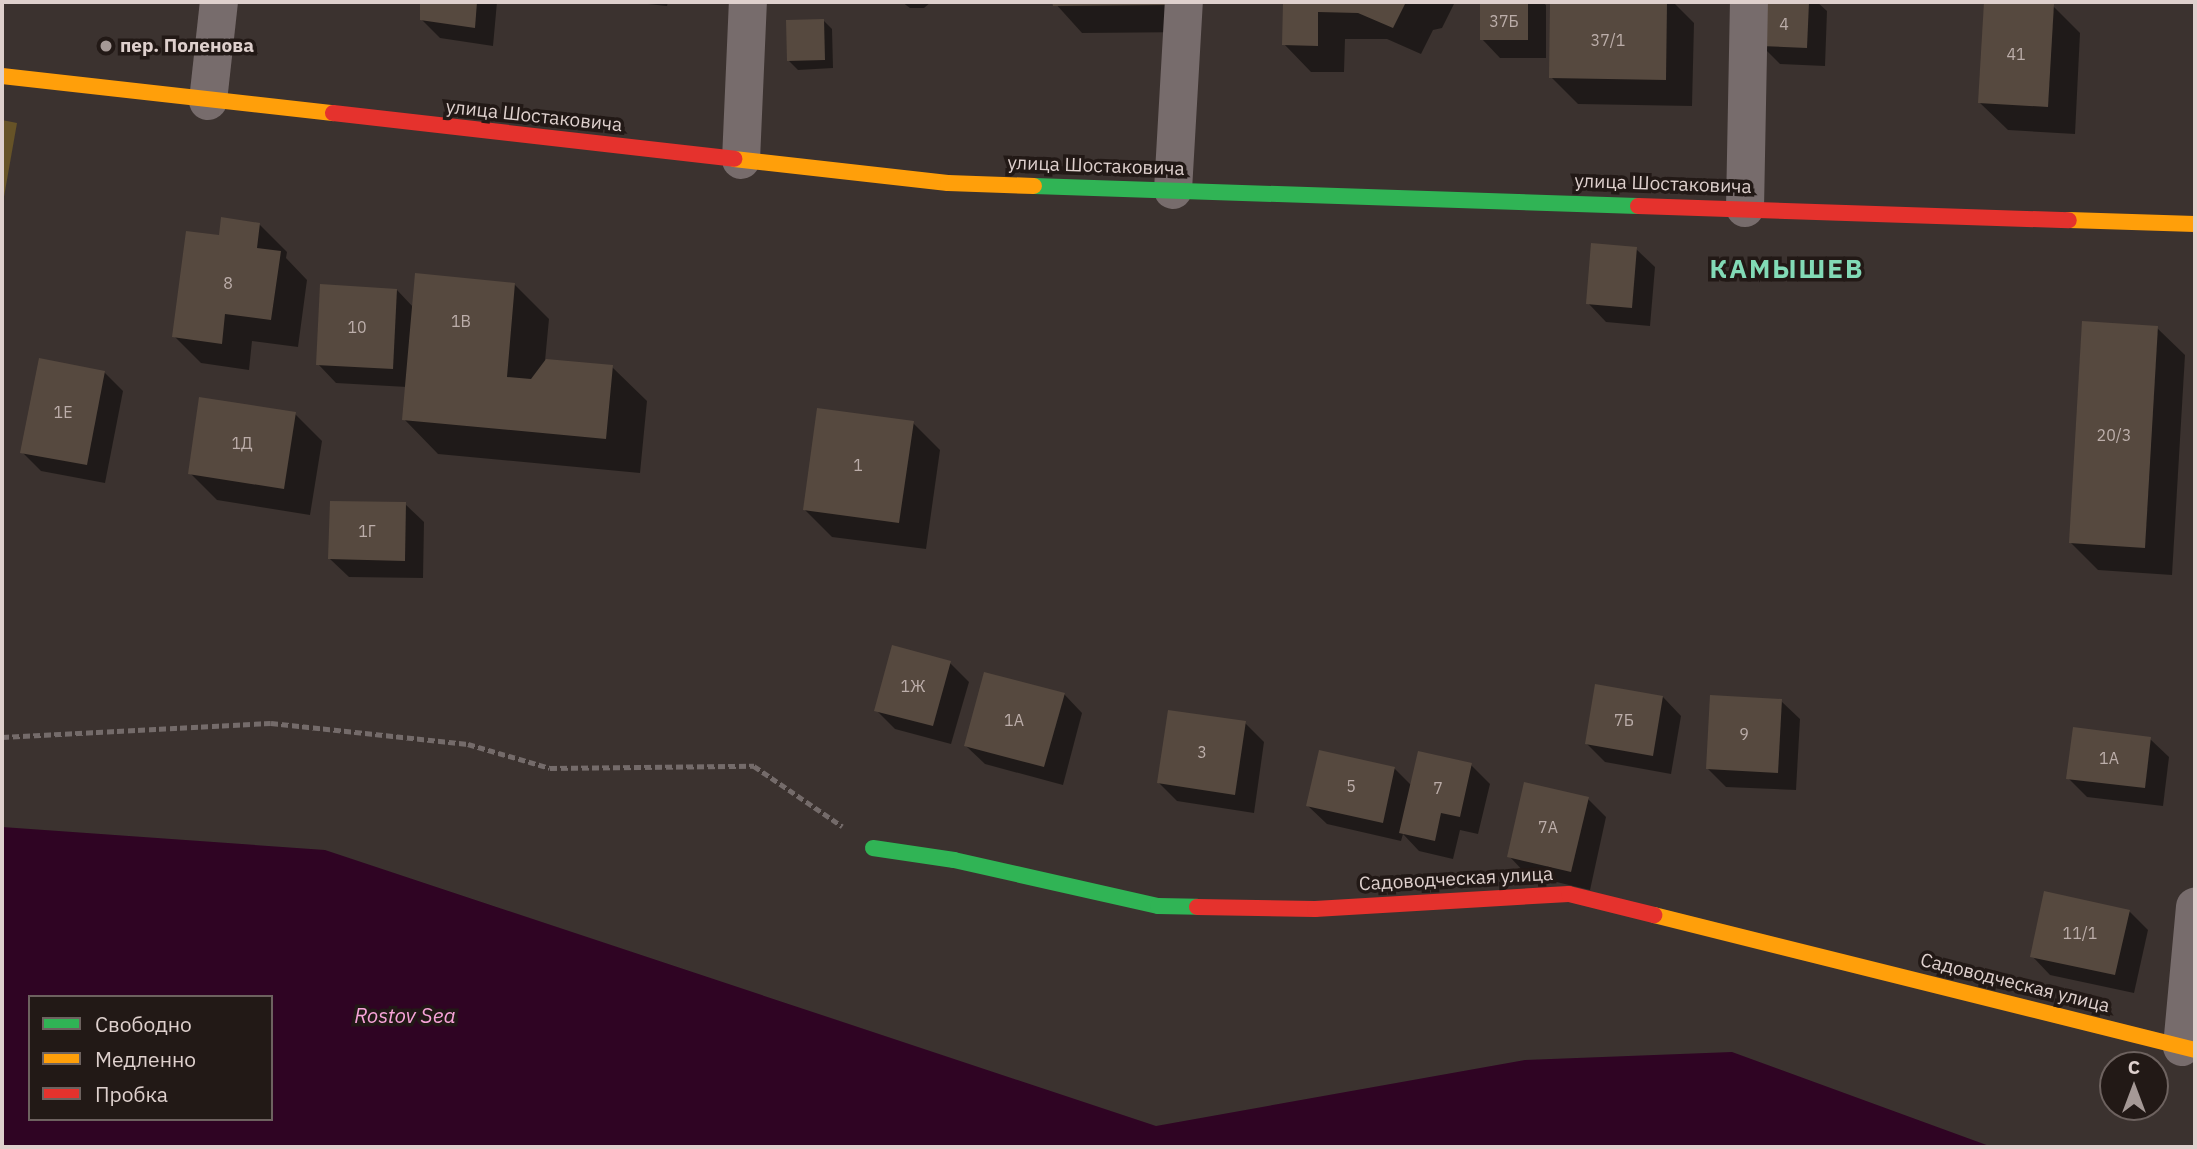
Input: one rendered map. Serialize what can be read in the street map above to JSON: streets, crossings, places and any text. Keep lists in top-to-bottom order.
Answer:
{
  "streets": {
    "street": ["улица Шостаковича", "Садоводческая улица"]
  },
  "districts": ["КАМЫШЕВ"],
  "water": ["Rostov Sea"],
  "places": ["пер. Поленова"],
  "house_numbers": [
    "37Б",
    "4",
    "37/1",
    "41",
    "8",
    "1В",
    "10",
    "1Е",
    "20/3",
    "1Д",
    "1",
    "1Г",
    "1Ж",
    "1А",
    "7Б",
    "9",
    "3",
    "1А",
    "5",
    "7",
    "7А",
    "11/1"
  ],
  "legend": ["Свободно", "Медленно", "Пробка"],
  "north": "top"
}
